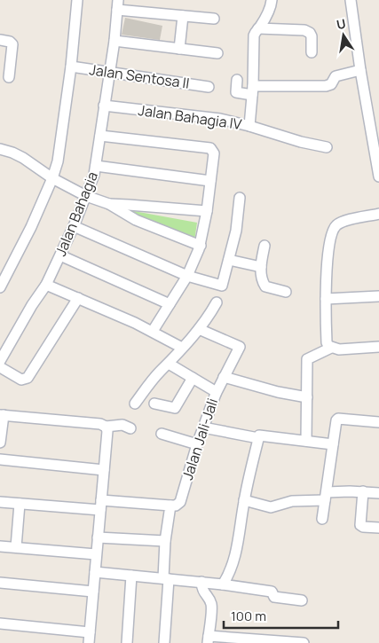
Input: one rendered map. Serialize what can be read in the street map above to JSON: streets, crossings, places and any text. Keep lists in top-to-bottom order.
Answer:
{
  "streets": {
    "street": [
      "Jalan Sentosa II",
      "Jalan Bahagia IV",
      "Jalan Bahagia",
      "Jalan Jali-Jali"
    ]
  },
  "crossings": [
    ["Jalan Sentosa II", "Jalan Bahagia"],
    ["Jalan Bahagia IV", "Jalan Bahagia"]
  ],
  "scale_bar": "100 m",
  "north": "top"
}
